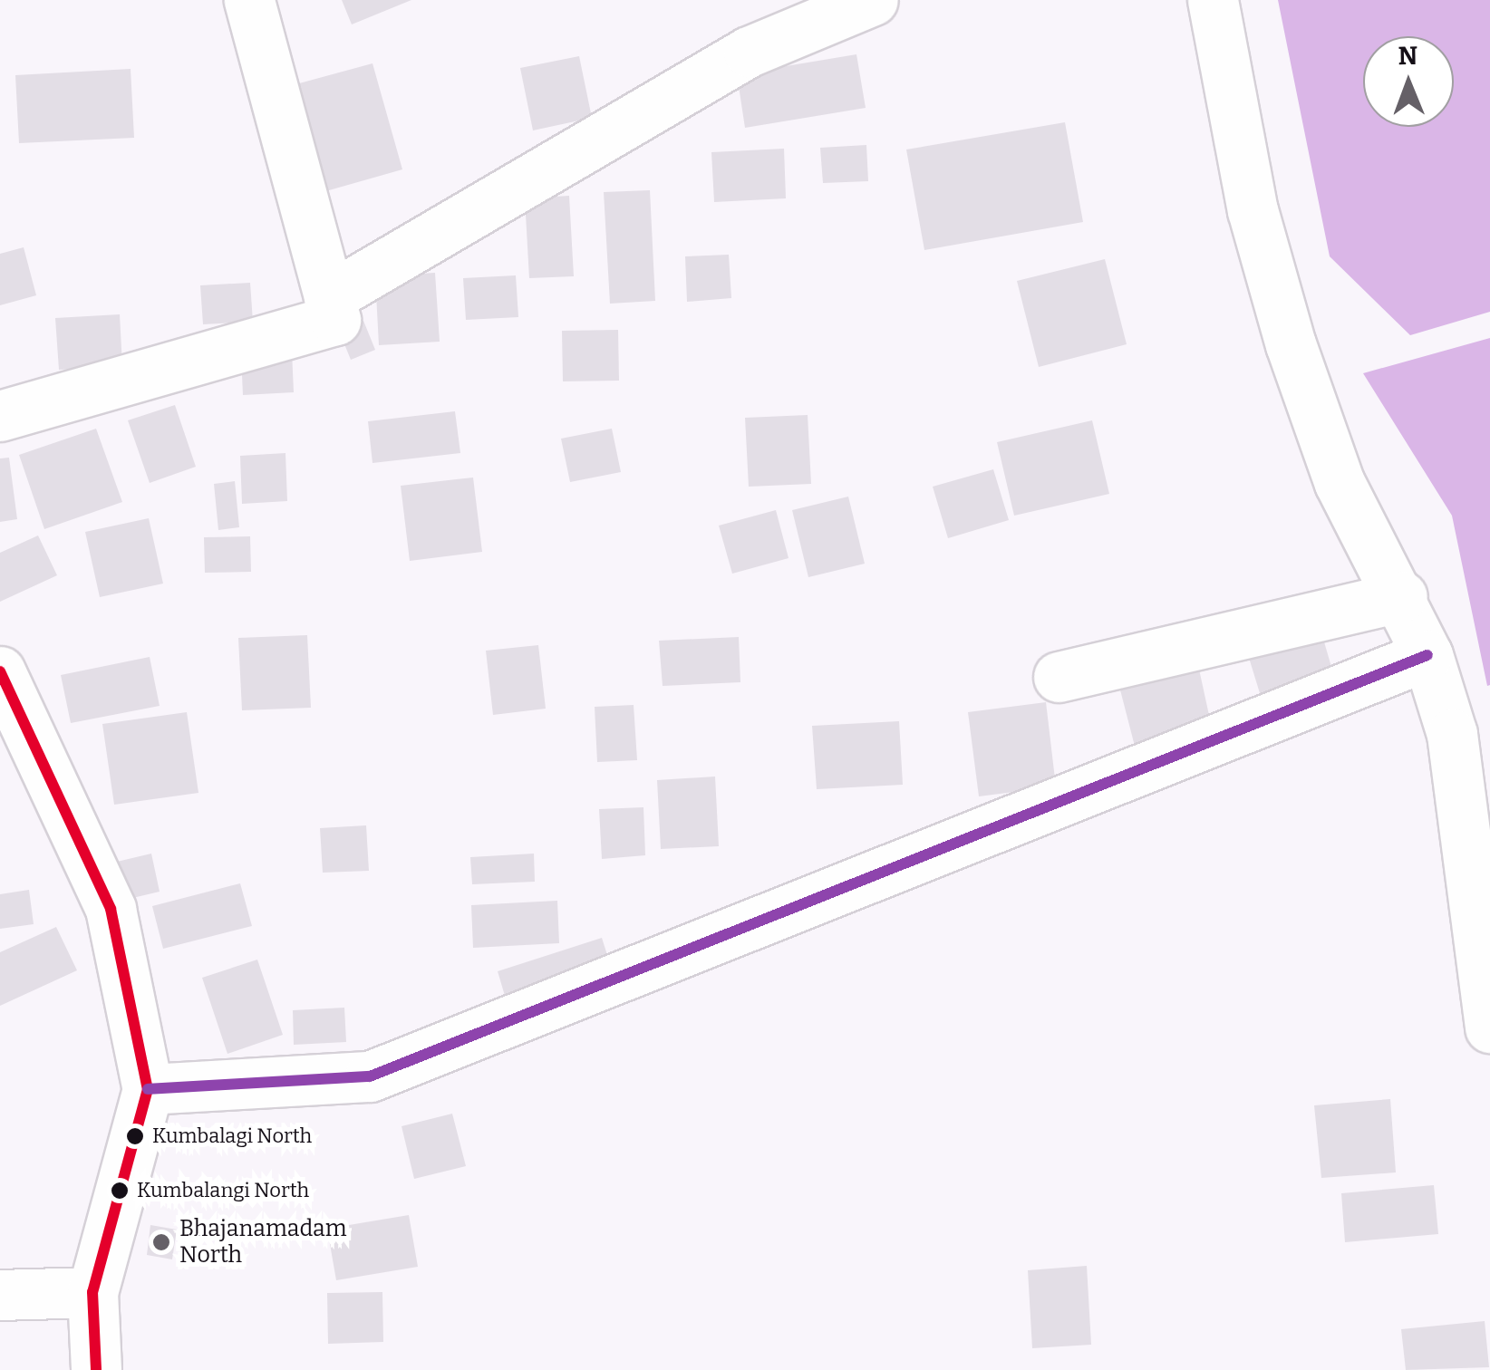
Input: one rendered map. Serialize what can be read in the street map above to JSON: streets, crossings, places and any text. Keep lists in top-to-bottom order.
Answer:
{
  "places": ["Kumbalagi North", "Kumbalangi North", "Bhajanamadam North"],
  "north": "top"
}
